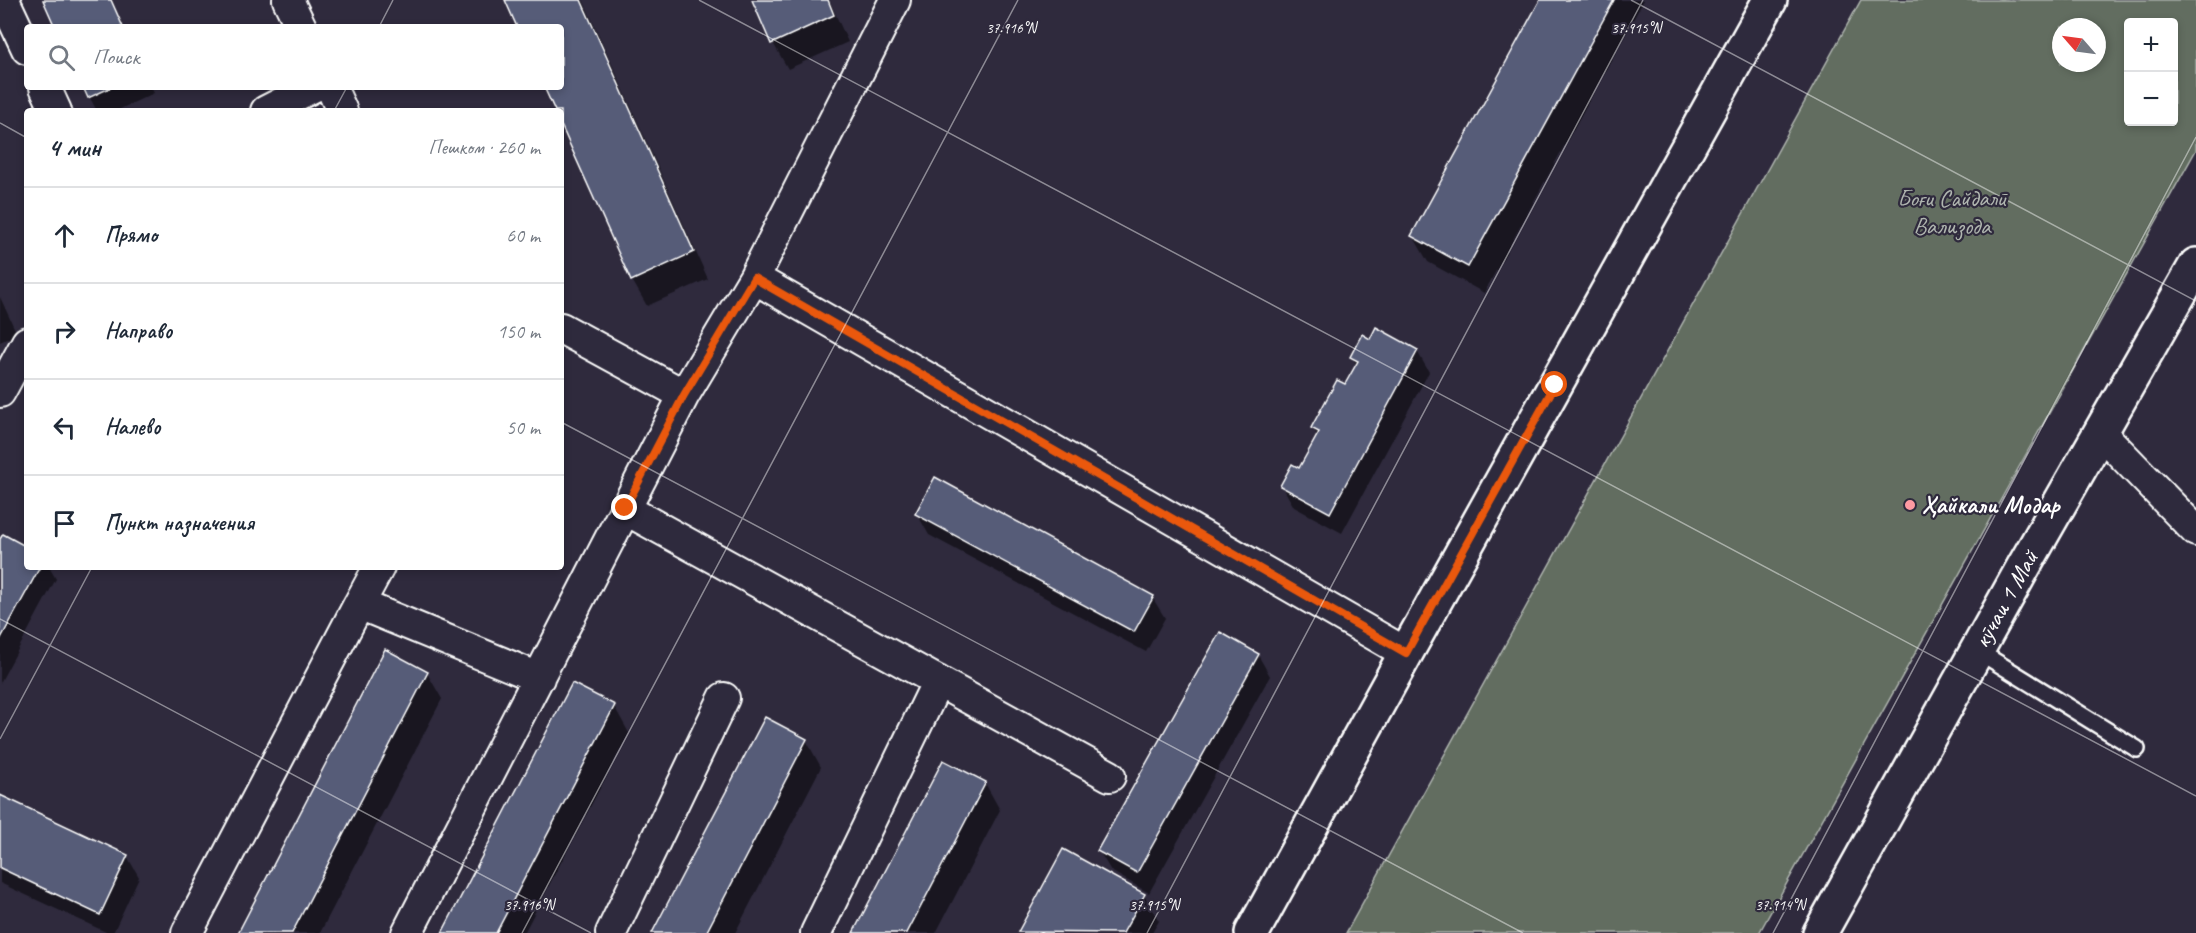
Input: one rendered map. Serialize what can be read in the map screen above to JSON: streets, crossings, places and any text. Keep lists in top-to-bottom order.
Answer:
{
  "streets": {
    "main road": ["кӯчаи 1 Май"]
  },
  "parks": ["Боғи Сайдалӣ Вализода"],
  "places": ["Ҳайкали Модар"],
  "north": "top left",
  "page": {
    "map_buttons": ["+", "−"],
    "search": "Поиск",
    "heading": ["4 мин", "Пешком · 260 m"],
    "list": [
      ["Прямо", "60 m"],
      ["Направо", "150 m"],
      ["Налево", "50 m"],
      "Пункт назначения"
    ]
  },
  "coordinates": ["37.916°N", "37.915°N", "37.914°N"]
}
